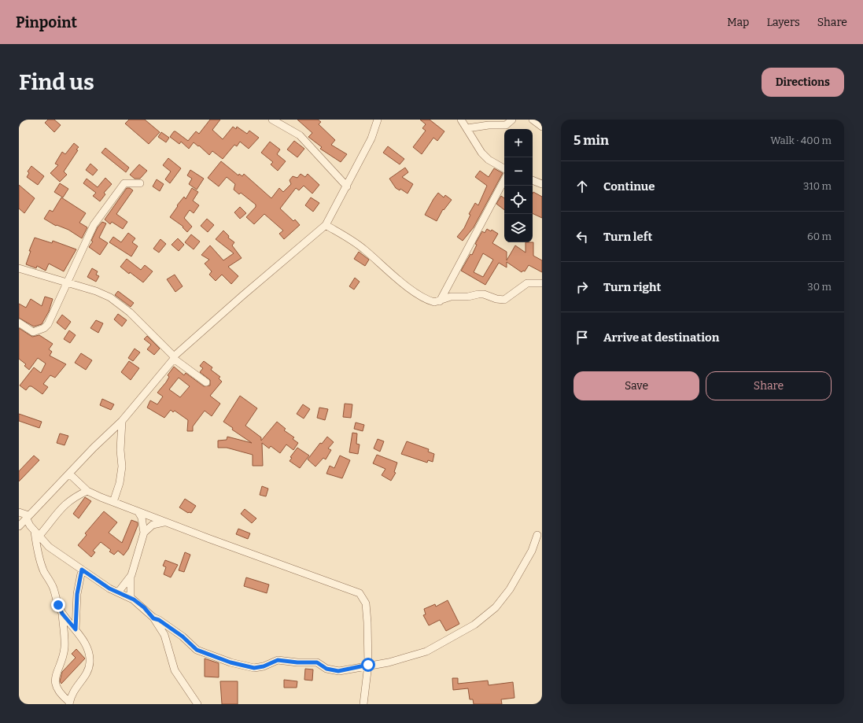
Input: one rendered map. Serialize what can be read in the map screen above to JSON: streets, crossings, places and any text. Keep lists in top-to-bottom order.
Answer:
{
  "page": {
    "header": "Pinpoint",
    "nav": ["Map", "Layers", "Share"],
    "buttons": [
      "Directions",
      ["Save", "Share"]
    ],
    "title": "Find us",
    "heading": ["5 min", "Walk · 400 m"],
    "map_buttons": ["+", "−"],
    "list": [
      ["Continue", "310 m"],
      ["Turn left", "60 m"],
      ["Turn right", "30 m"],
      "Arrive at destination"
    ]
  }
}
